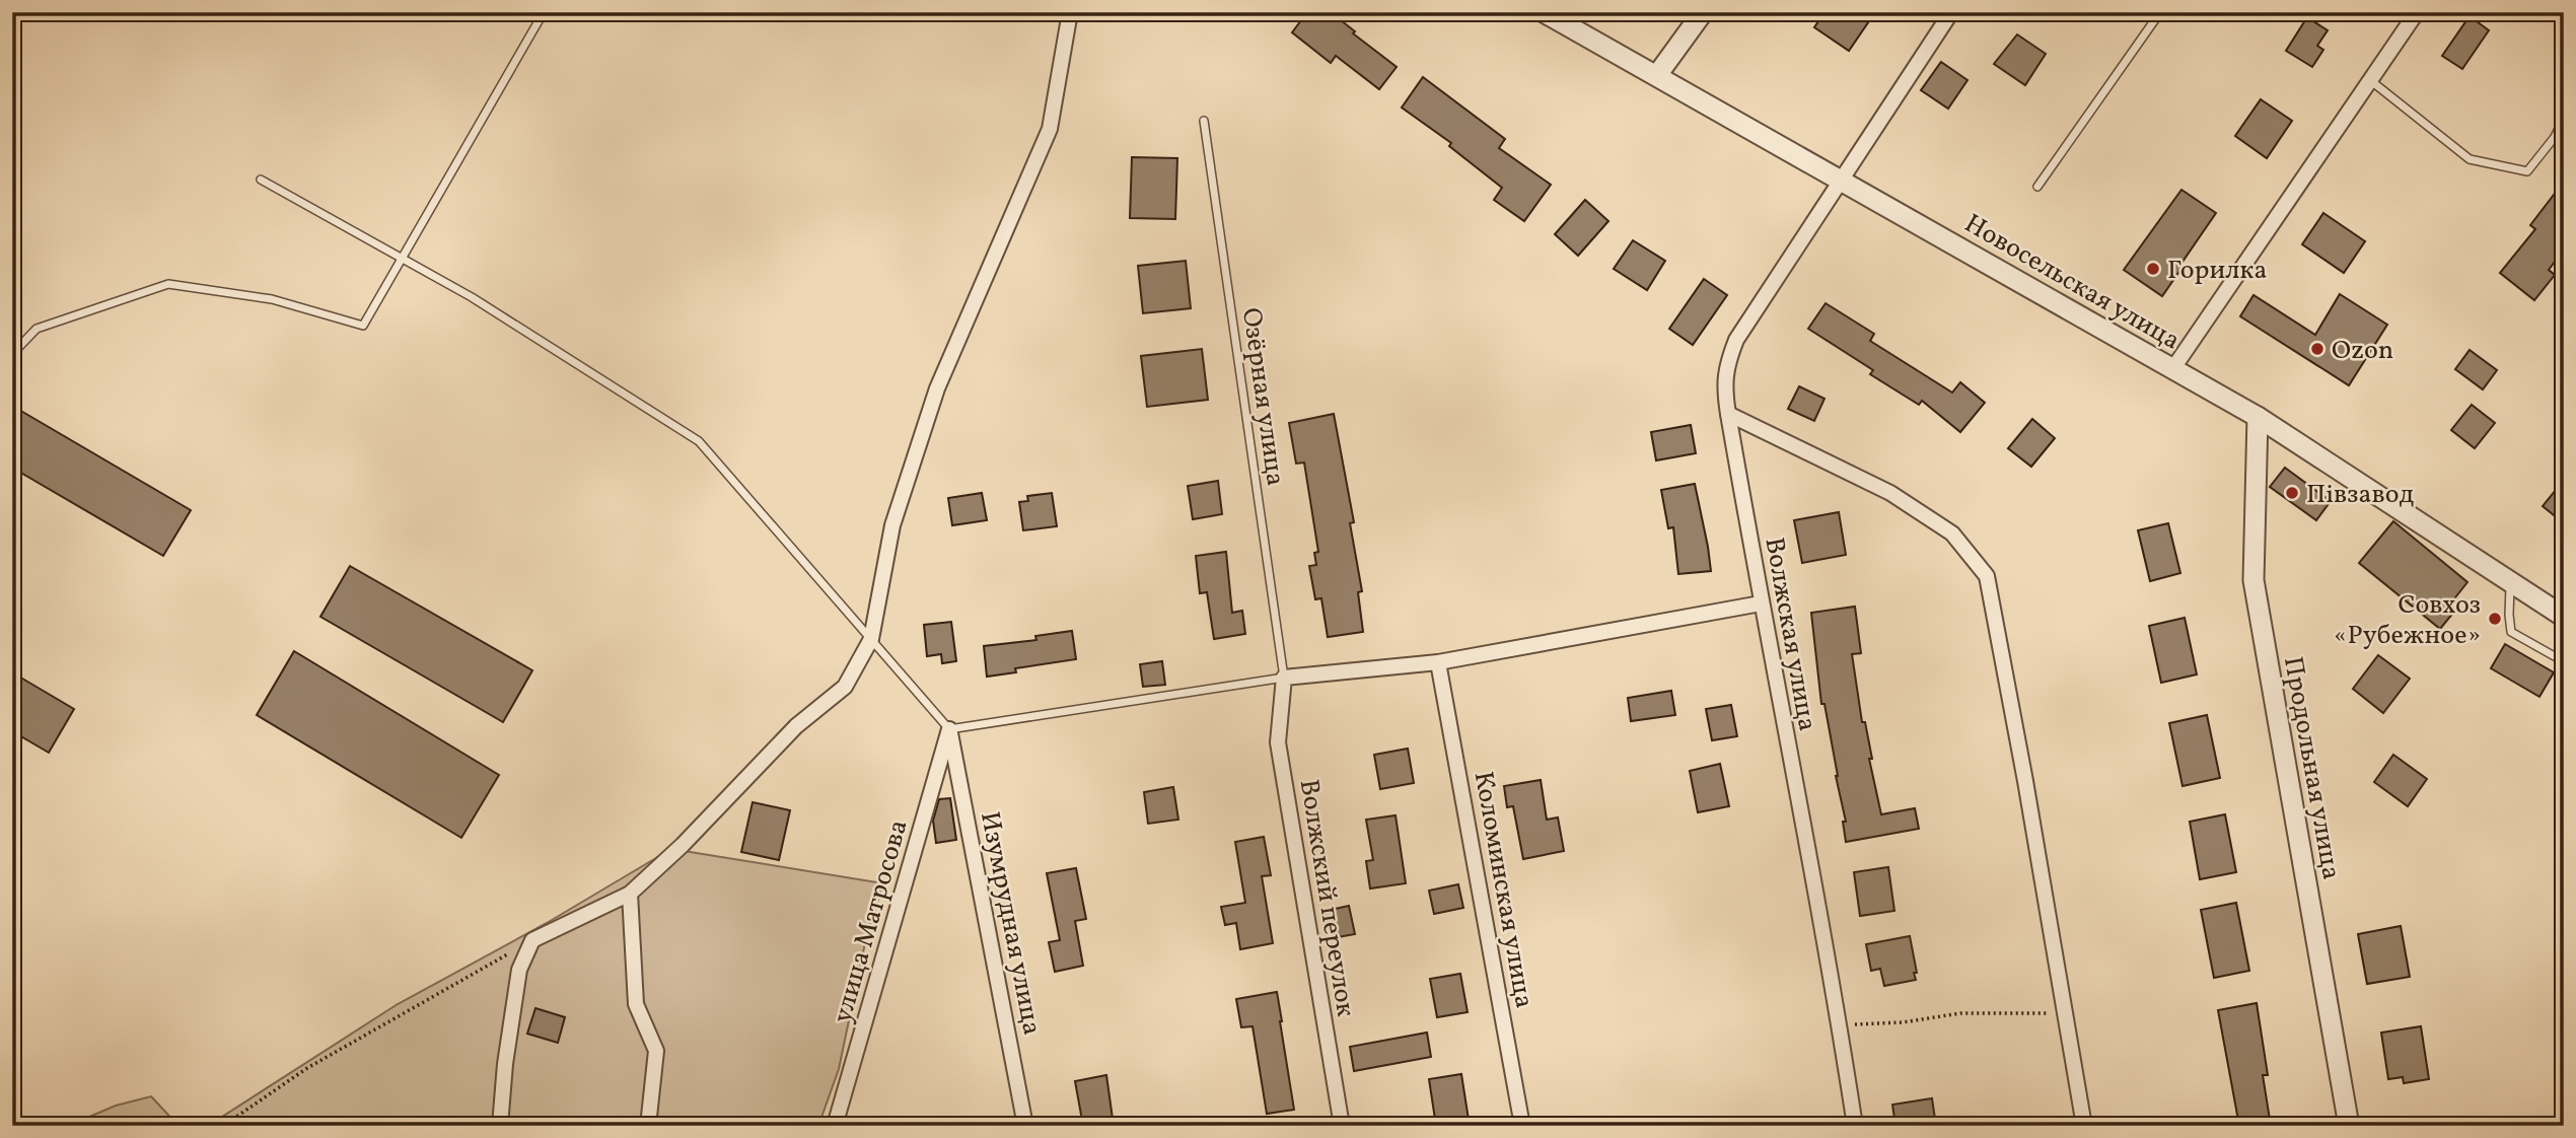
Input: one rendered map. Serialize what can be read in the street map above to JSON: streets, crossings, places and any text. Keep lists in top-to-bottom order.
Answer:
{
  "streets": {
    "street": [
      "Новосельская улица",
      "Волжская улица",
      "Продольная улица",
      "Коломинская улица",
      "Волжский переулок",
      "улица Матросова",
      "Изумрудная улица"
    ],
    "lane": ["Озёрная улица"]
  },
  "crossings": [
    ["Новосельская улица", "Волжская улица"],
    ["Новосельская улица", "Продольная улица"],
    ["Озёрная улица", "Волжский переулок"],
    ["улица Матросова", "Изумрудная улица"]
  ],
  "places": [
    "Горилка",
    "Ozon",
    "Пiвзавод",
    "Совхоз «Рубежное»"
  ]
}
